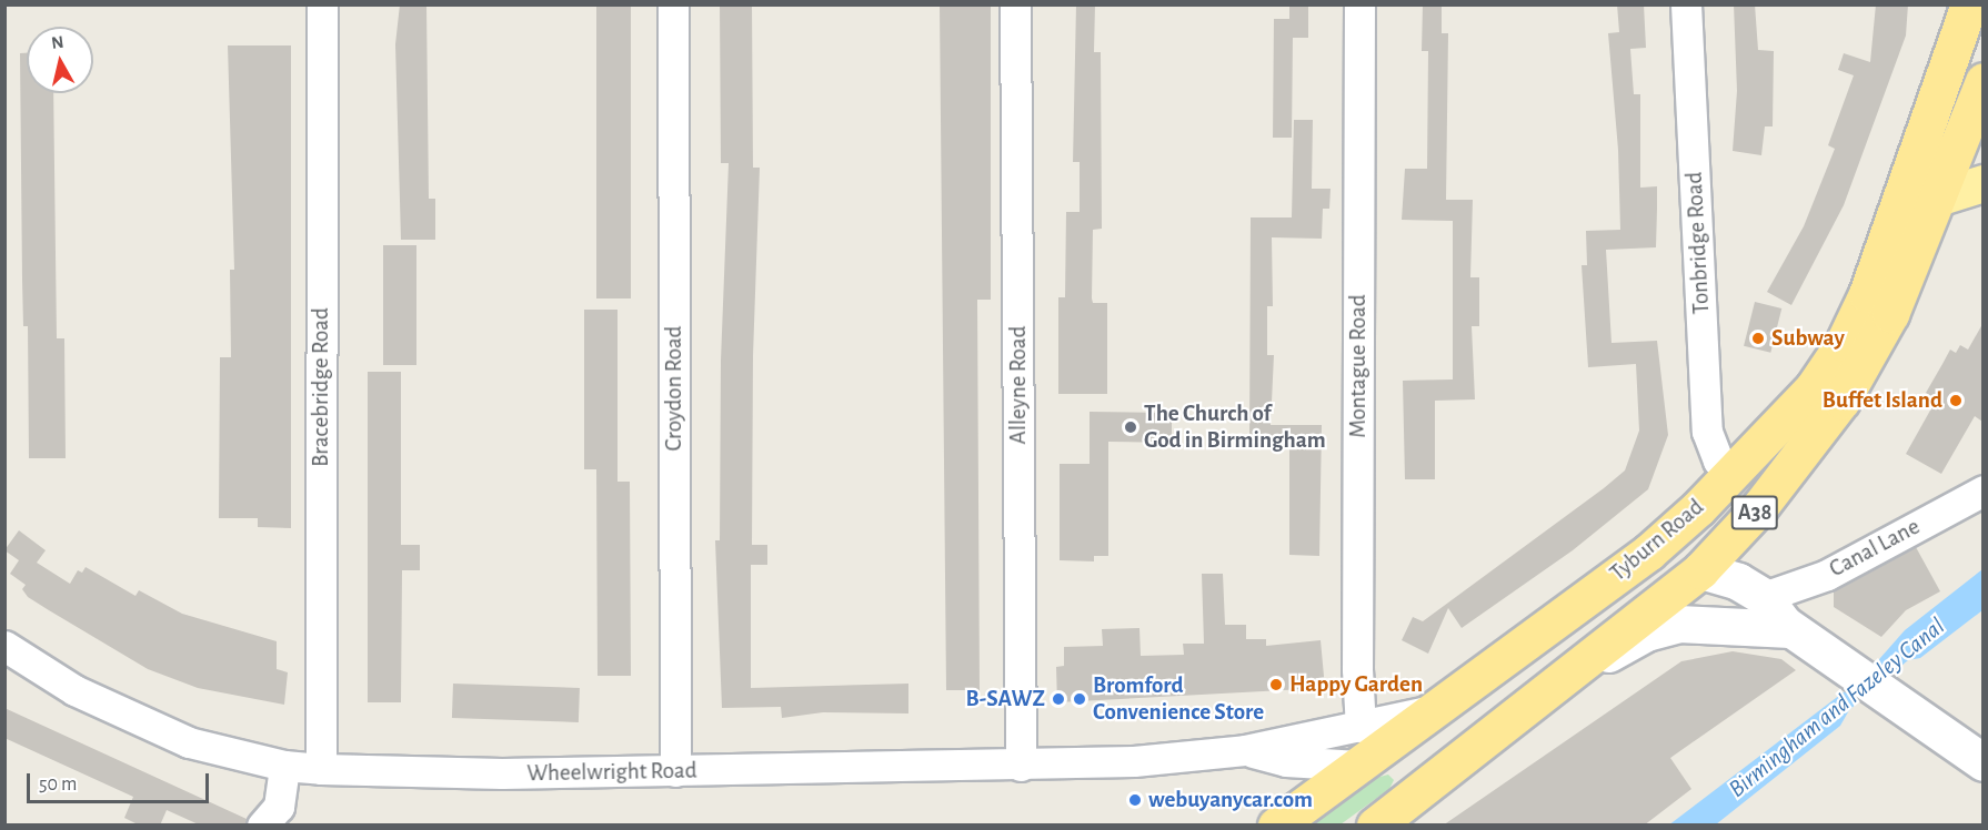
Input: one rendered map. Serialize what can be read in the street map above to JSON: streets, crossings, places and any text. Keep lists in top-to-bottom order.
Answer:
{
  "streets": {
    "highway": ["A38", "Tyburn Road"],
    "street": [
      "Tonbridge Road",
      "Montague Road",
      "Alleyne Road",
      "Bracebridge Road",
      "Croydon Road",
      "Canal Lane",
      "Wheelwright Road"
    ]
  },
  "crossings": [
    ["Tonbridge Road", "Tyburn Road"],
    ["Montague Road", "Wheelwright Road"],
    ["Alleyne Road", "Wheelwright Road"],
    ["Bracebridge Road", "Wheelwright Road"],
    ["Croydon Road", "Wheelwright Road"],
    ["Tyburn Road", "Wheelwright Road"]
  ],
  "water": ["Birmingham and Fazeley Canal"],
  "places": [
    "Subway",
    "Buffet Island",
    "The Church of God in Birmingham",
    "Happy Garden",
    "B-SAWZ",
    "Bromford Convenience Store",
    "webuyanycar.com"
  ],
  "scale_bar": "50 m",
  "north": "top"
}
